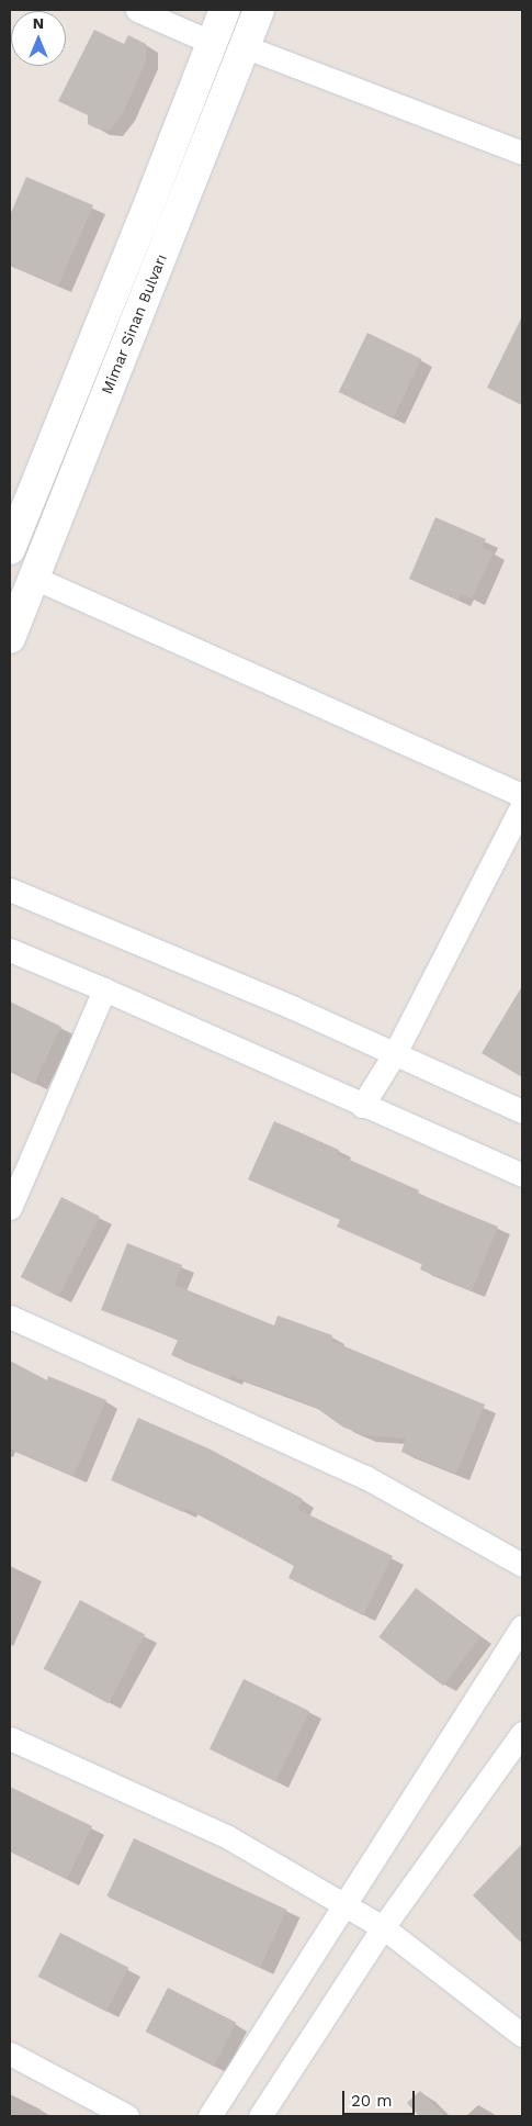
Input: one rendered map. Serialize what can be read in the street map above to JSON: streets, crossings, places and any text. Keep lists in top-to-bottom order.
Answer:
{
  "streets": {
    "main road": ["Mimar Sinan Bulvarı"]
  },
  "scale_bar": "20 m",
  "north": "top"
}
